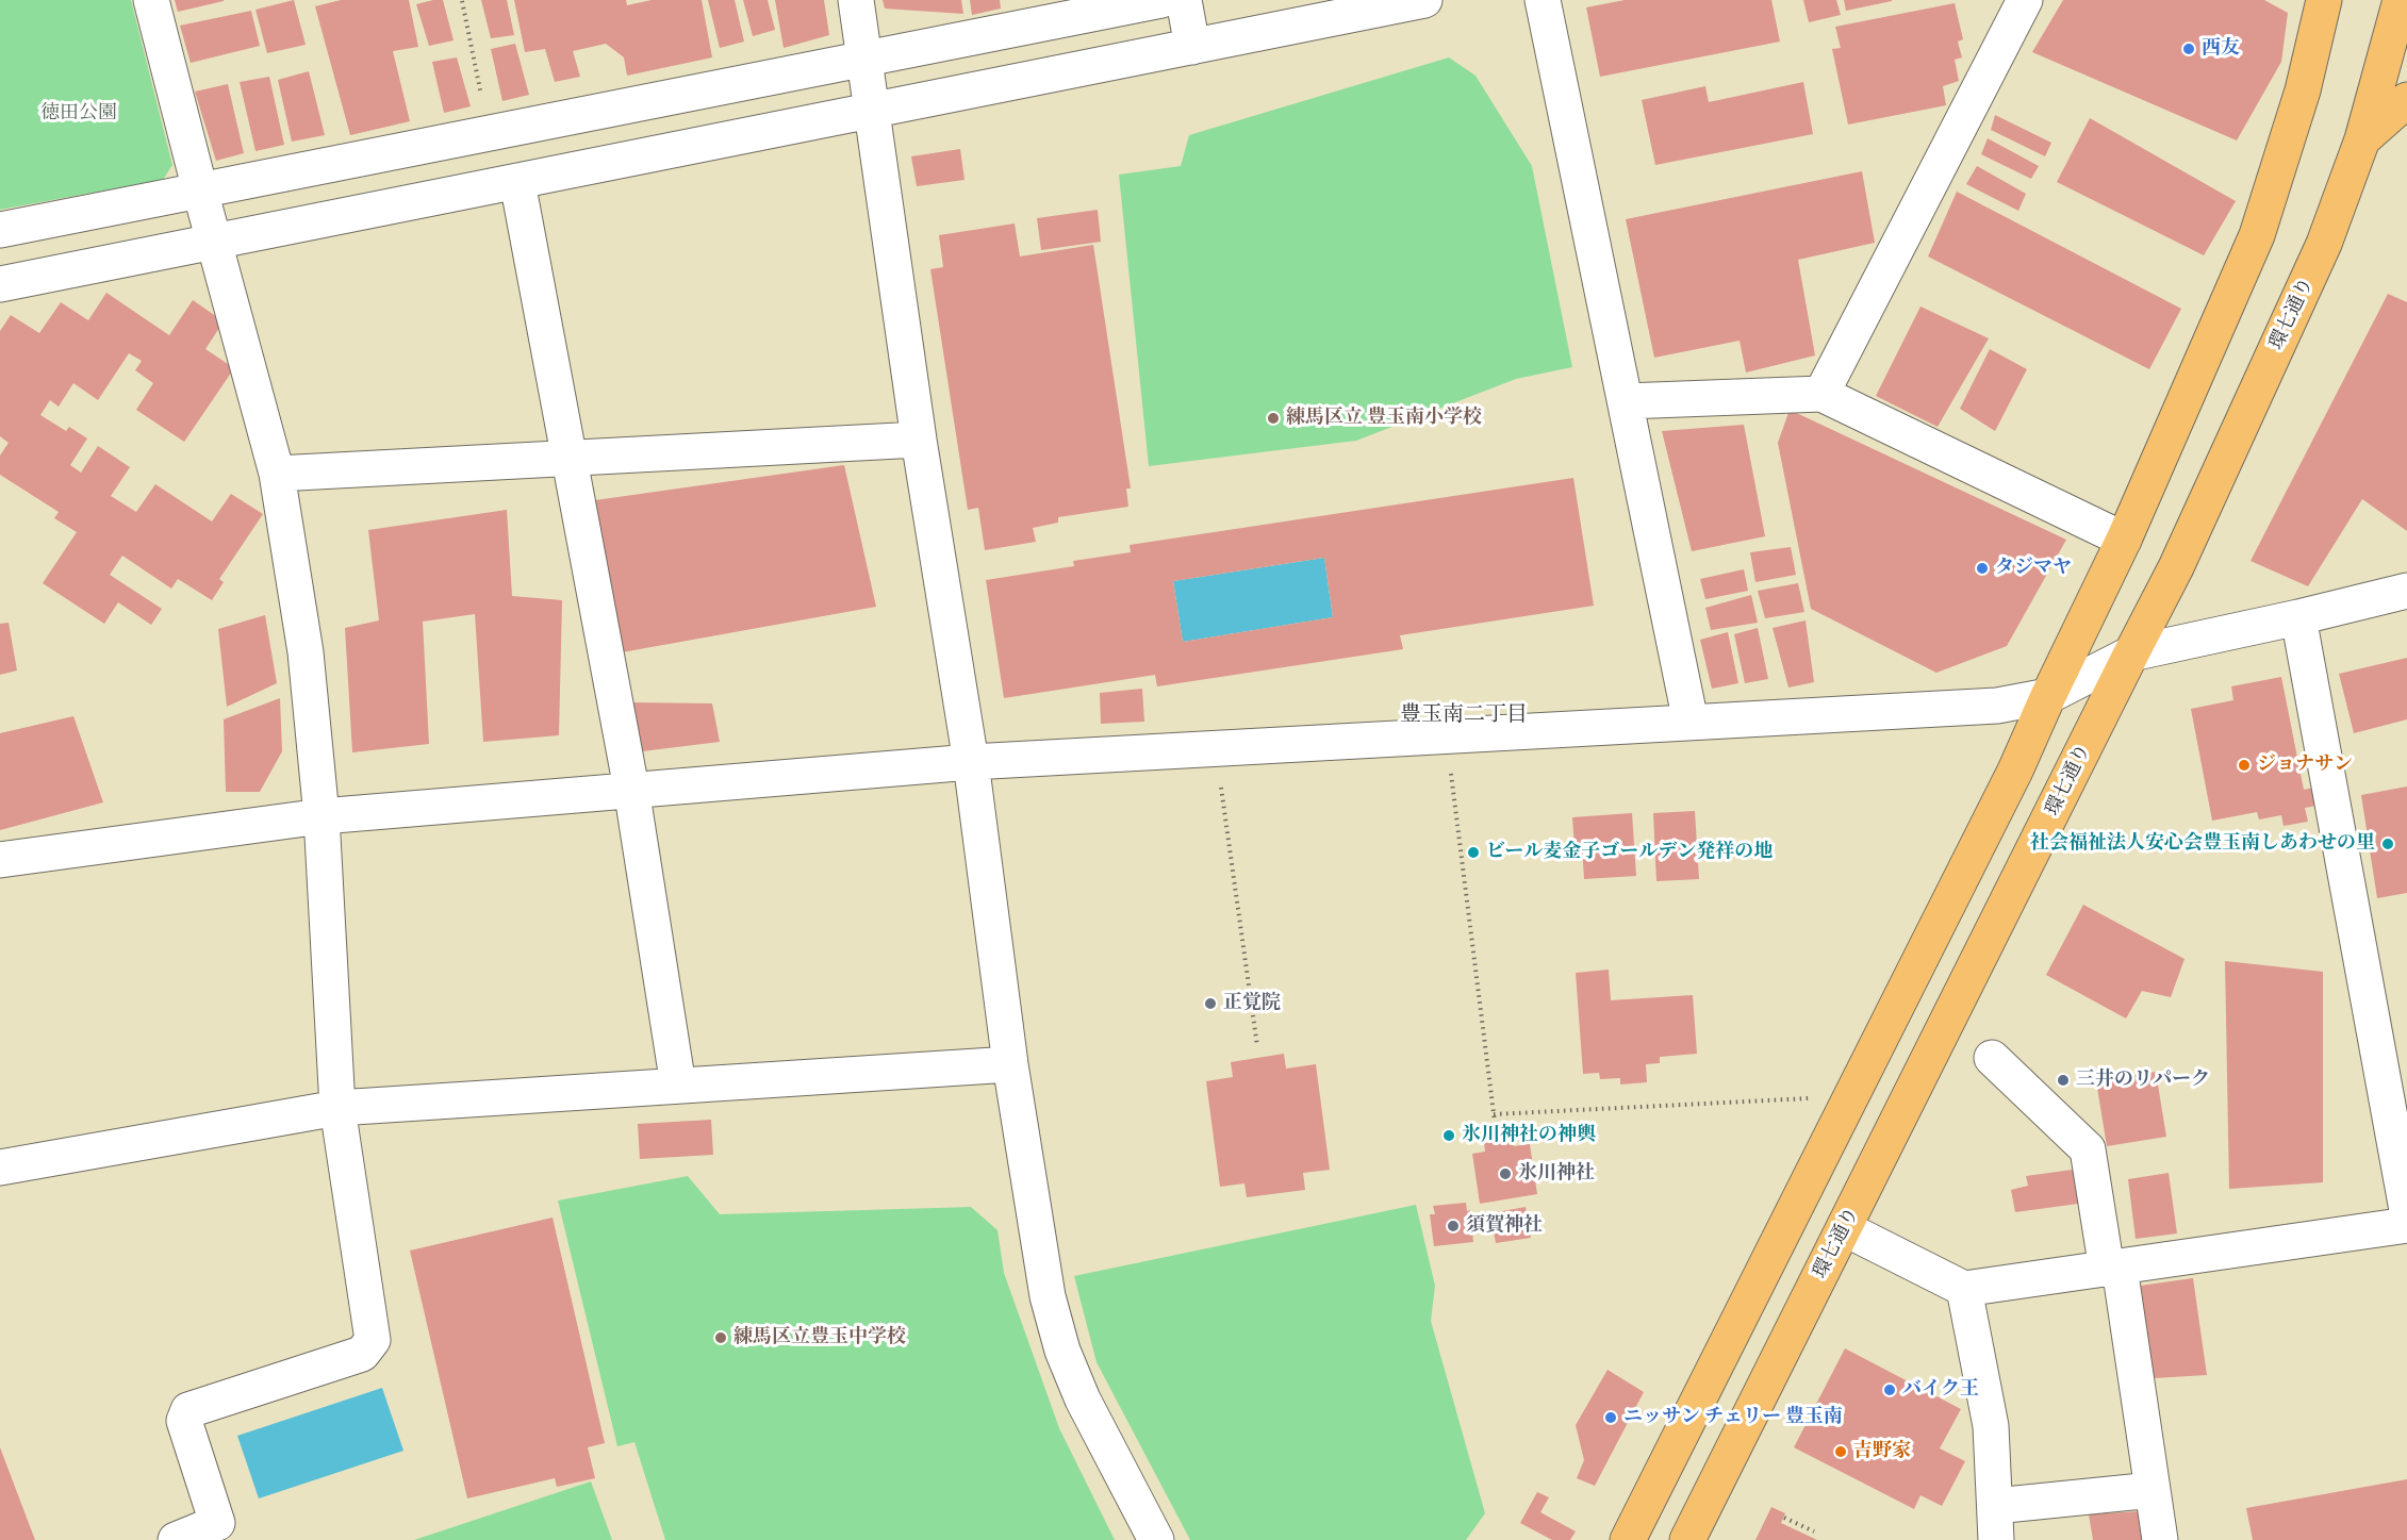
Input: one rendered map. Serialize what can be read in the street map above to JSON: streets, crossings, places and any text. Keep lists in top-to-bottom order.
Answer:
{
  "streets": {
    "main road": ["環七通り"]
  },
  "districts": ["豊玉南二丁目"],
  "parks": ["徳田公園"],
  "places": [
    "西友",
    "練馬区立 豊玉南小学校",
    "タジマヤ",
    "ジョナサン",
    "社会福祉法人安心会豊玉南しあわせの里",
    "ビール麦金子ゴールデン発祥の地",
    "正覚院",
    "三井のリパーク",
    "氷川神社の神輿",
    "氷川神社",
    "須賀神社",
    "練馬区立豊玉中学校",
    "バイク王",
    "ニッサン チェリー 豊玉南",
    "吉野家"
  ]
}
